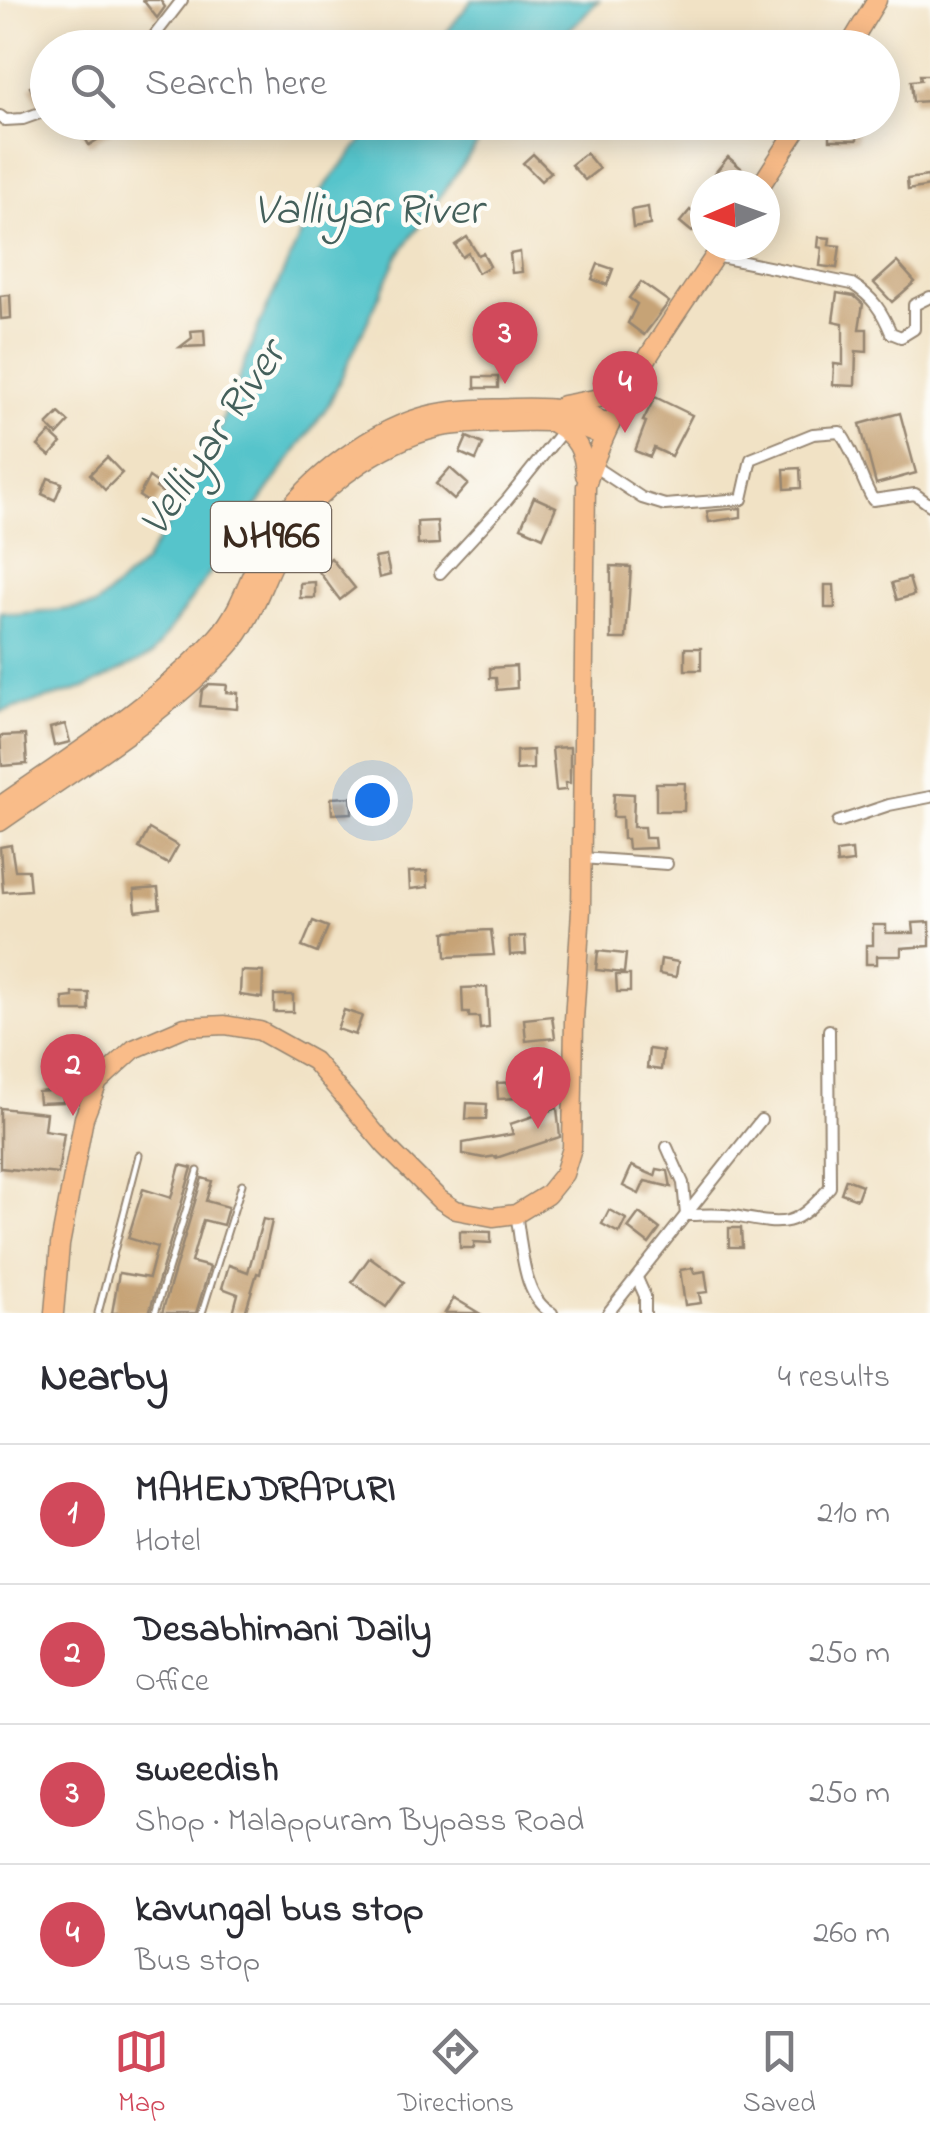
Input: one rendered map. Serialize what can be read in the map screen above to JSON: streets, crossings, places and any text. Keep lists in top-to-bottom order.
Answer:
{
  "streets": {
    "highway": ["NH966"]
  },
  "water": ["Valliyar River", "Velliyar River"],
  "north": "left",
  "page": {
    "search": "Search here",
    "pins": [
      "3",
      "4",
      "2",
      "1"
    ],
    "heading": ["Nearby", "4 results"],
    "list": [
      {
        "mark": "1",
        "name": "MAHENDRAPURI",
        "note": "Hotel",
        "value": "210 m"
      },
      {
        "mark": "2",
        "name": "Desabhimani Daily",
        "note": "Office",
        "value": "250 m"
      },
      {
        "mark": "3",
        "name": "sweedish",
        "note": "Shop · Malappuram Bypass Road",
        "value": "250 m"
      },
      {
        "mark": "4",
        "name": "kavungal bus stop",
        "note": "Bus stop",
        "value": "260 m"
      }
    ],
    "nav": ["Map", "Directions", "Saved"]
  }
}
